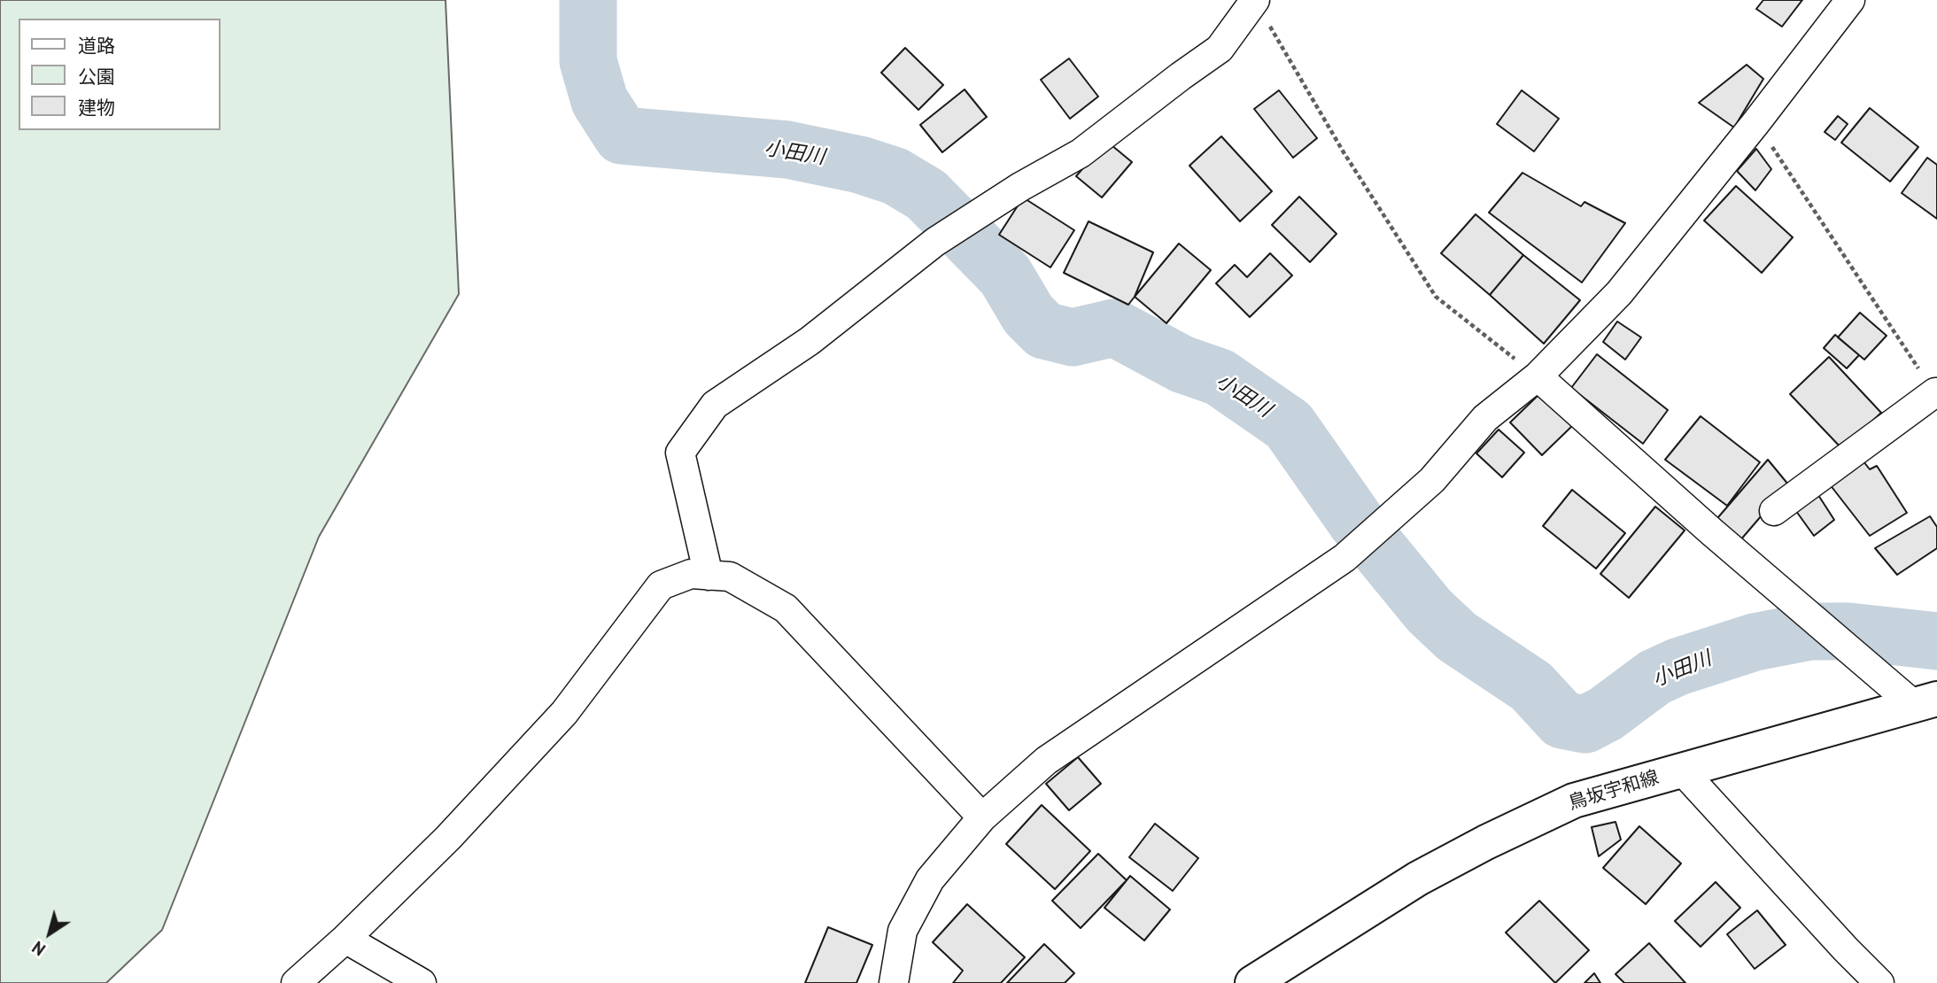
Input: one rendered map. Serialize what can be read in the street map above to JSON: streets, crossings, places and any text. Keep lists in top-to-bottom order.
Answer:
{
  "streets": {
    "main road": ["鳥坂宇和線"]
  },
  "water": ["小田川"],
  "legend": ["道路", "公園", "建物"],
  "north": "bottom left"
}
